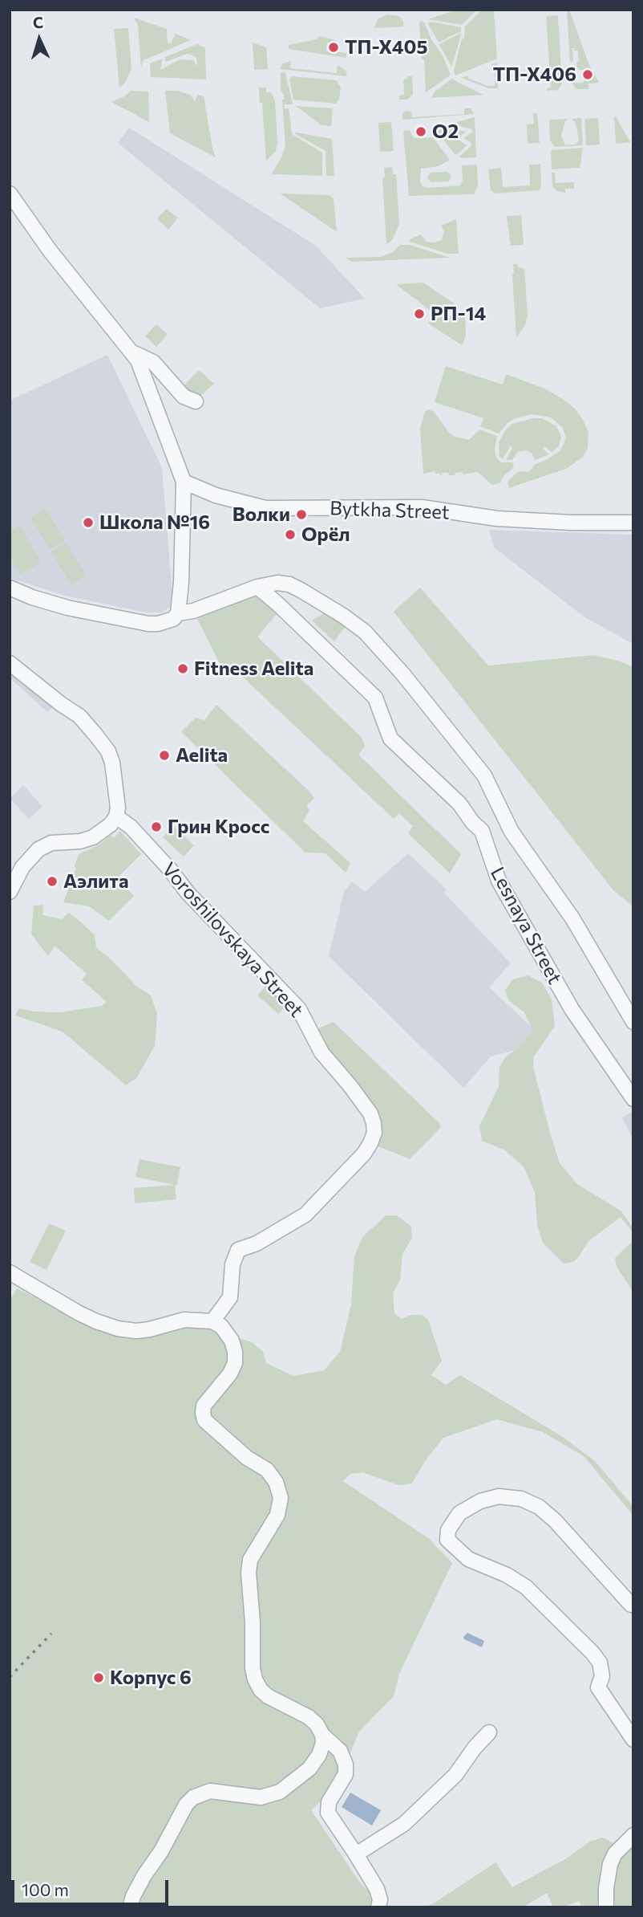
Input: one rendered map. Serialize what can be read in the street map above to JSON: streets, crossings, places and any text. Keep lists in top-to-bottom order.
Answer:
{
  "streets": {
    "street": ["Bytkha Street", "Lesnaya Street", "Voroshilovskaya Street"]
  },
  "places": [
    "ТП-Х405",
    "ТП-Х406",
    "O2",
    "РП-14",
    "Волки",
    "Школа №16",
    "Орёл",
    "Fitness Aelita",
    "Aelita",
    "Грин Кросс",
    "Аэлита",
    "Корпус 6"
  ],
  "scale_bar": "100 m",
  "north": "top"
}
